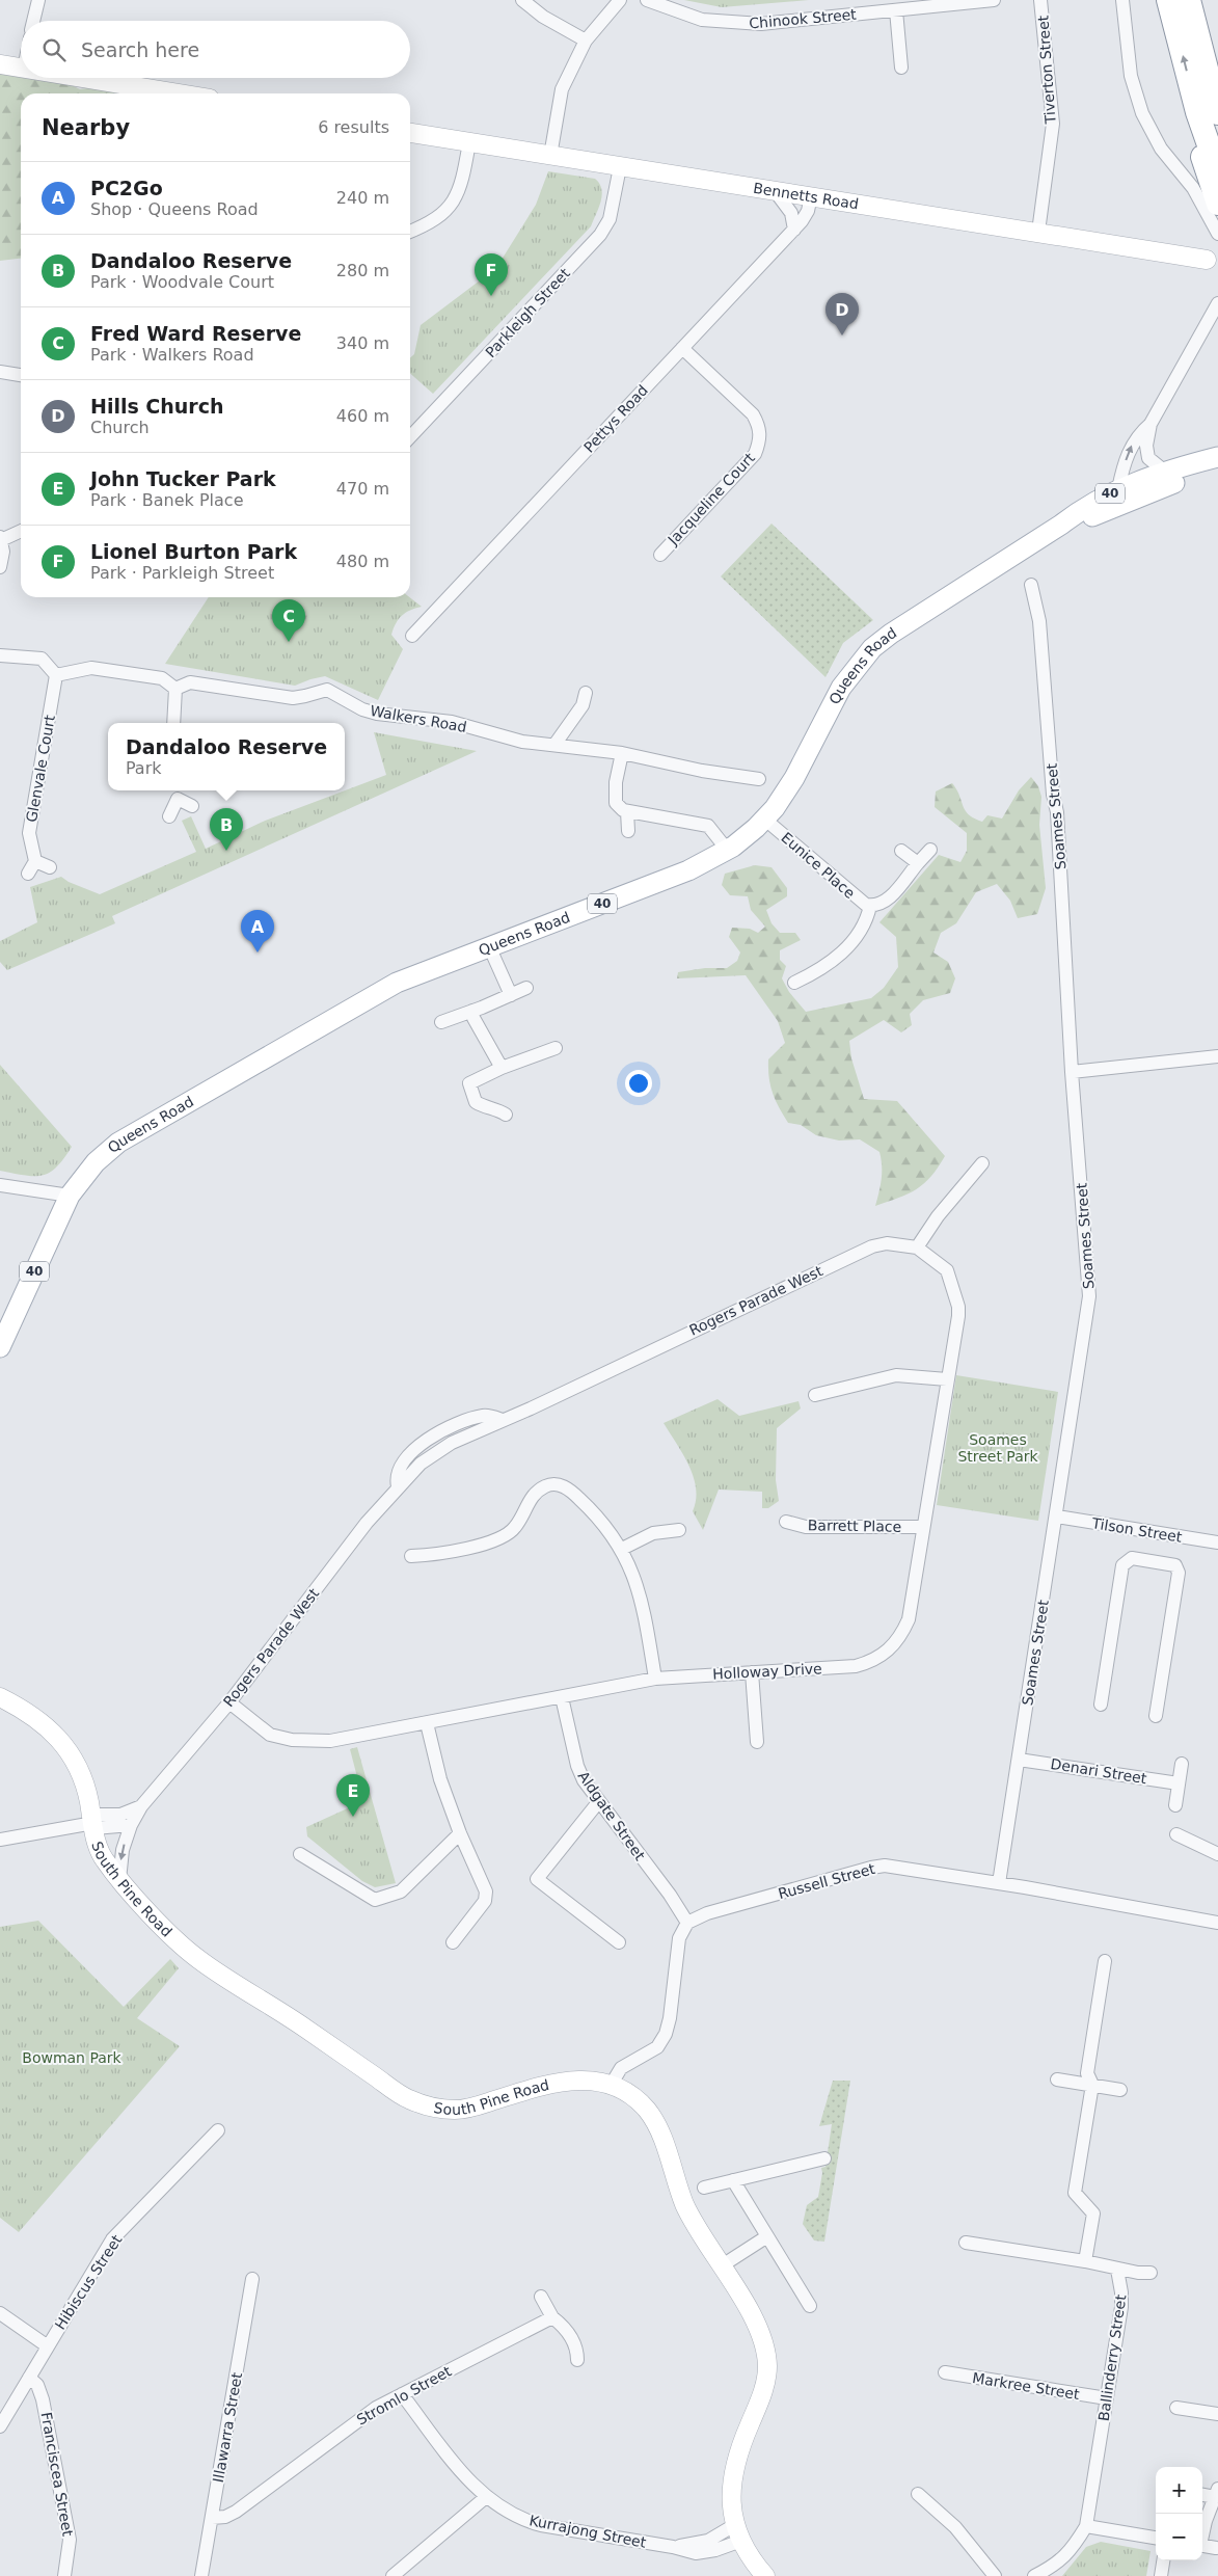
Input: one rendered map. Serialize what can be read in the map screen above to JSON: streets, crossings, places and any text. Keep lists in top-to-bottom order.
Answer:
{
  "streets": {
    "main road": [
      "Bennetts Road",
      "40",
      "Queens Road",
      "South Pine Road"
    ],
    "street": [
      "Chinook Street",
      "Tiverton Street",
      "Parkleigh Street",
      "Pettys Road",
      "Jacqueline Court",
      "Walkers Road",
      "Glenvale Court",
      "Soames Street",
      "Eunice Place",
      "Rogers Parade West",
      "Barrett Place",
      "Tilson Street",
      "Holloway Drive",
      "Denari Street",
      "Aldgate Street",
      "Russell Street",
      "Hibiscus Street",
      "Ballinderry Street",
      "Markree Street",
      "Stromlo Street",
      "Illawarra Street",
      "Franciscea Street",
      "Kurrajong Street"
    ]
  },
  "crossings": [
    ["Tiverton Street", "Bennetts Road"],
    ["Bennetts Road", "Parkleigh Street"],
    ["Bennetts Road", "Pettys Road"],
    ["Pettys Road", "Jacqueline Court"],
    ["Queens Road", "Eunice Place"],
    ["Soames Street", "Tilson Street"],
    ["Soames Street", "Denari Street"],
    ["Soames Street", "Russell Street"],
    ["Rogers Parade West", "Holloway Drive"],
    ["Rogers Parade West", "South Pine Road"],
    ["Barrett Place", "Holloway Drive"],
    ["Holloway Drive", "Aldgate Street"],
    ["Aldgate Street", "Russell Street"],
    ["South Pine Road", "Kurrajong Street"],
    ["Hibiscus Street", "Franciscea Street"],
    ["Ballinderry Street", "Markree Street"],
    ["Stromlo Street", "Illawarra Street"],
    ["Stromlo Street", "Kurrajong Street"]
  ],
  "parks": ["Soames Street Park", "Bowman Park"],
  "page": {
    "search": "Search here",
    "heading": ["Nearby", "6 results"],
    "list": [
      {
        "mark": "A",
        "name": "PC2Go",
        "note": "Shop · Queens Road",
        "value": "240 m"
      },
      {
        "mark": "B",
        "name": "Dandaloo Reserve",
        "note": "Park · Woodvale Court",
        "value": "280 m"
      },
      {
        "mark": "C",
        "name": "Fred Ward Reserve",
        "note": "Park · Walkers Road",
        "value": "340 m"
      },
      {
        "mark": "D",
        "name": "Hills Church",
        "note": "Church",
        "value": "460 m"
      },
      {
        "mark": "E",
        "name": "John Tucker Park",
        "note": "Park · Banek Place",
        "value": "470 m"
      },
      {
        "mark": "F",
        "name": "Lionel Burton Park",
        "note": "Park · Parkleigh Street",
        "value": "480 m"
      }
    ],
    "pins": [
      "F",
      "D",
      "C",
      "B",
      "A",
      "E"
    ],
    "popup": ["Dandaloo Reserve", "Park"],
    "map_buttons": ["+", "−"]
  }
}
